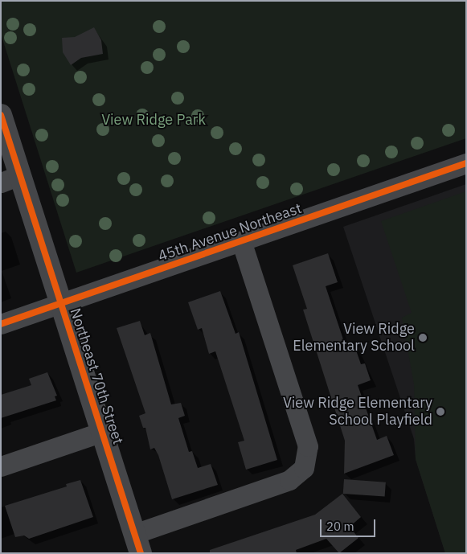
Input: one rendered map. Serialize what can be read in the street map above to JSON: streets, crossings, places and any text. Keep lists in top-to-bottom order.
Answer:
{
  "streets": {
    "street": ["45th Avenue Northeast", "Northeast 70th Street"]
  },
  "crossings": [
    ["45th Avenue Northeast", "Northeast 70th Street"]
  ],
  "parks": ["View Ridge Park"],
  "places": ["View Ridge Elementary School", "View Ridge Elementary School Playfield"],
  "scale_bar": "20 m"
}
